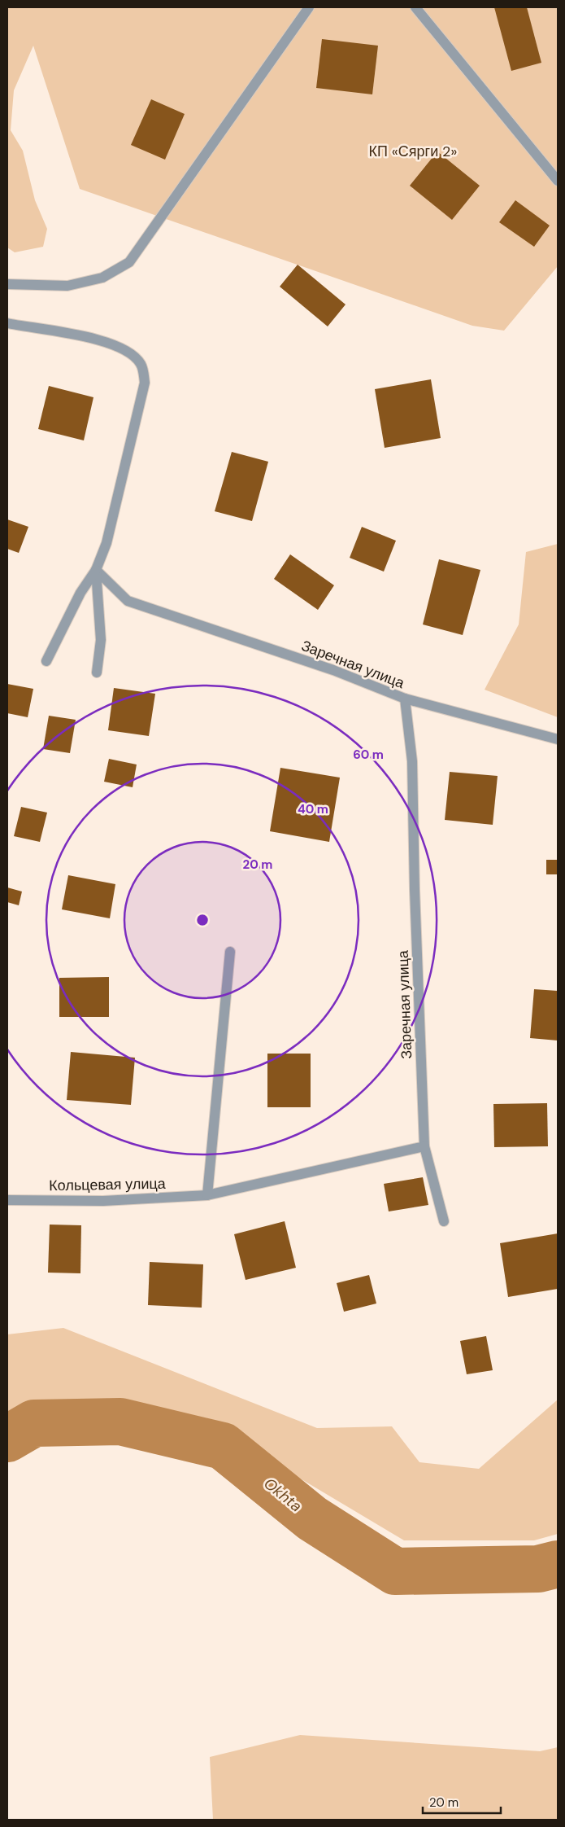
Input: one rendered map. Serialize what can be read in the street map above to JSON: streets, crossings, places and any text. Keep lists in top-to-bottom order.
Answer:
{
  "streets": {
    "street": ["Заречная улица", "Кольцевая улица"]
  },
  "water": ["Okhta"],
  "parks": ["КП «Сярги 2»"],
  "scale_bar": "20 m",
  "rings": ["60 m", "40 m", "20 m"]
}
